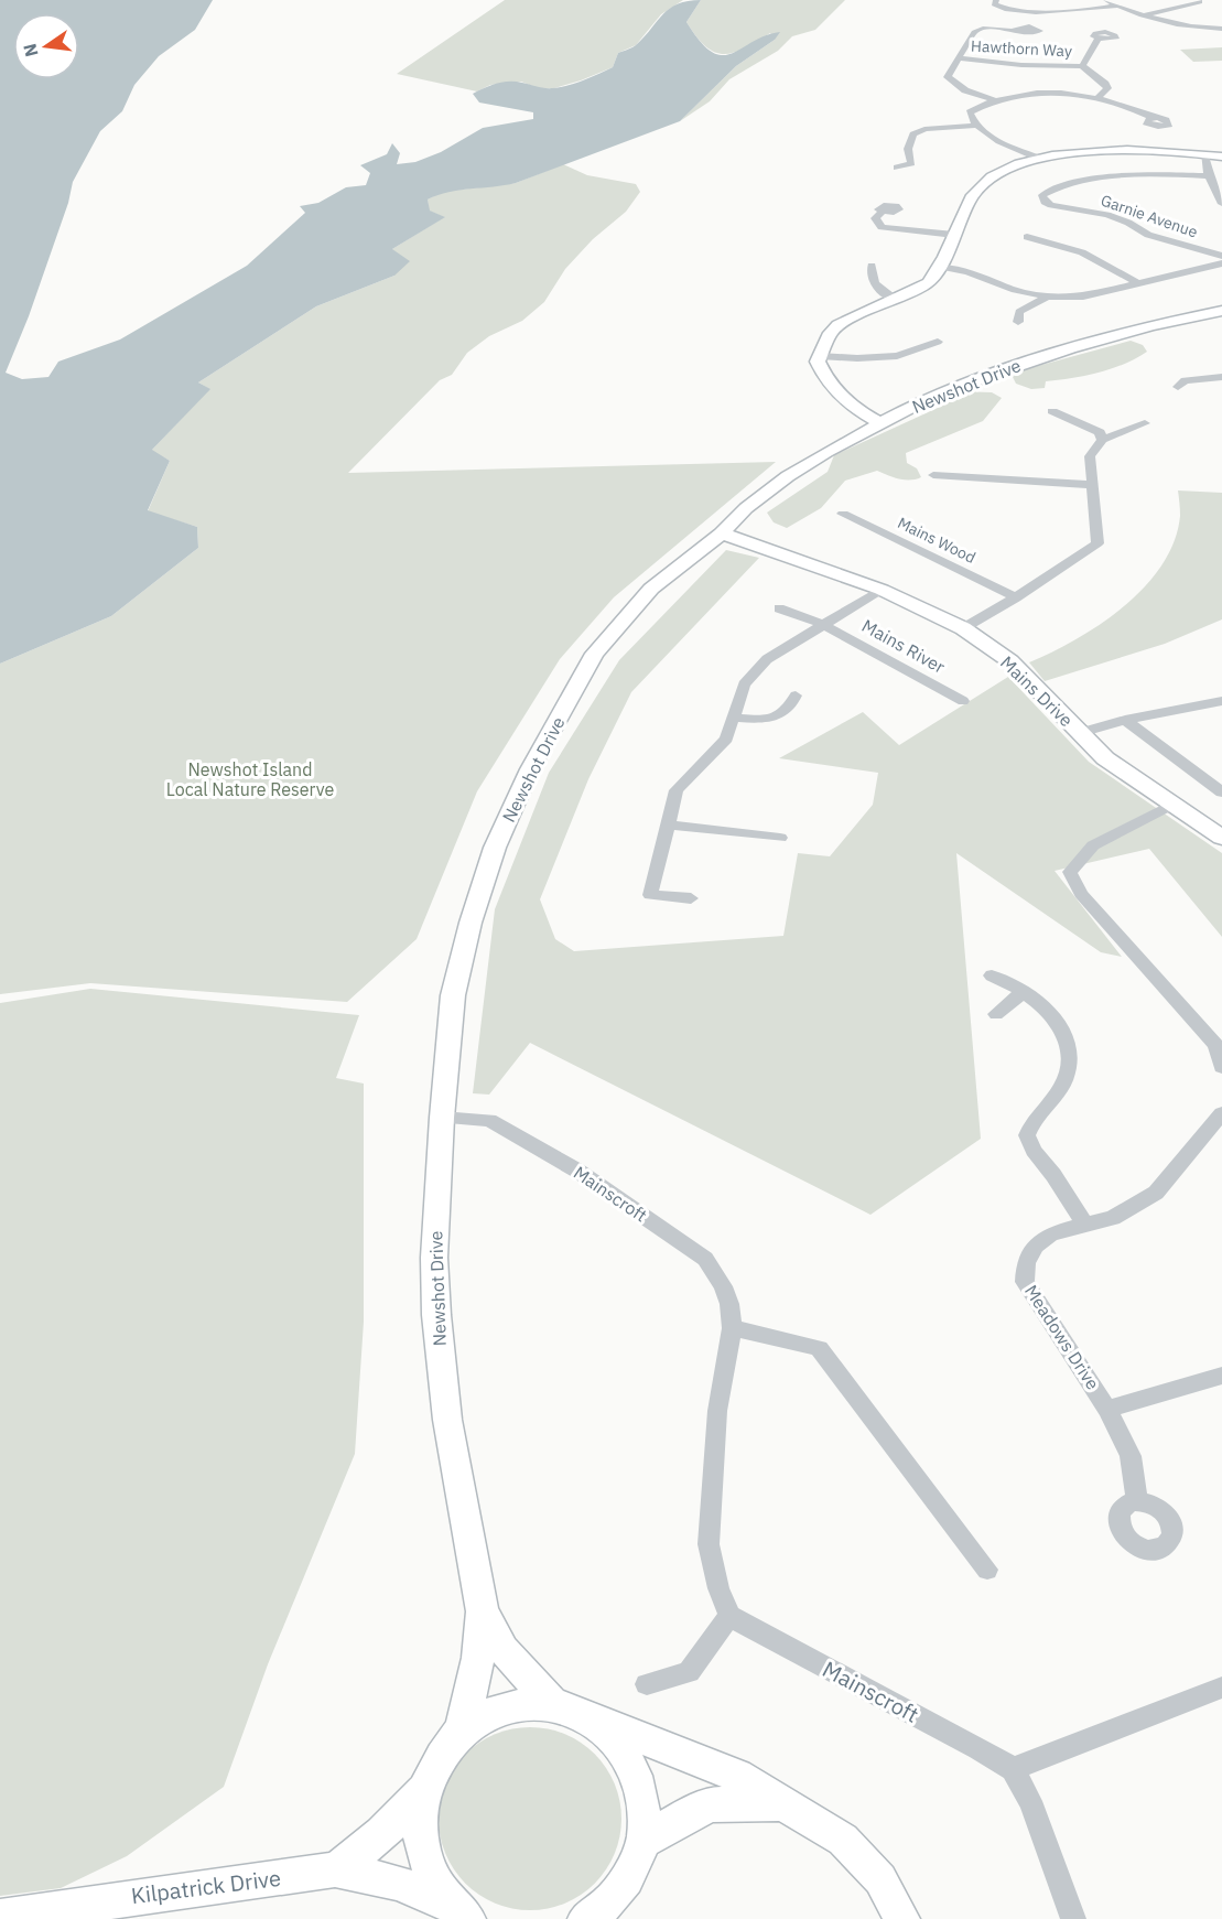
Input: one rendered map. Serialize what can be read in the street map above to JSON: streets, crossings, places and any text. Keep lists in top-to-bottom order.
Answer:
{
  "streets": {
    "street": [
      "Hawthorn Way",
      "Garnie Avenue",
      "Newshot Drive",
      "Mains Wood",
      "Mains River",
      "Mains Drive",
      "Mainscroft",
      "Meadows Drive",
      "Kilpatrick Drive"
    ]
  },
  "crossings": [
    ["Newshot Drive", "Mains Drive"],
    ["Newshot Drive", "Mainscroft"],
    ["Mains River", "Mains Drive"]
  ],
  "parks": ["Newshot Island Local Nature Reserve"],
  "north": "left"
}
